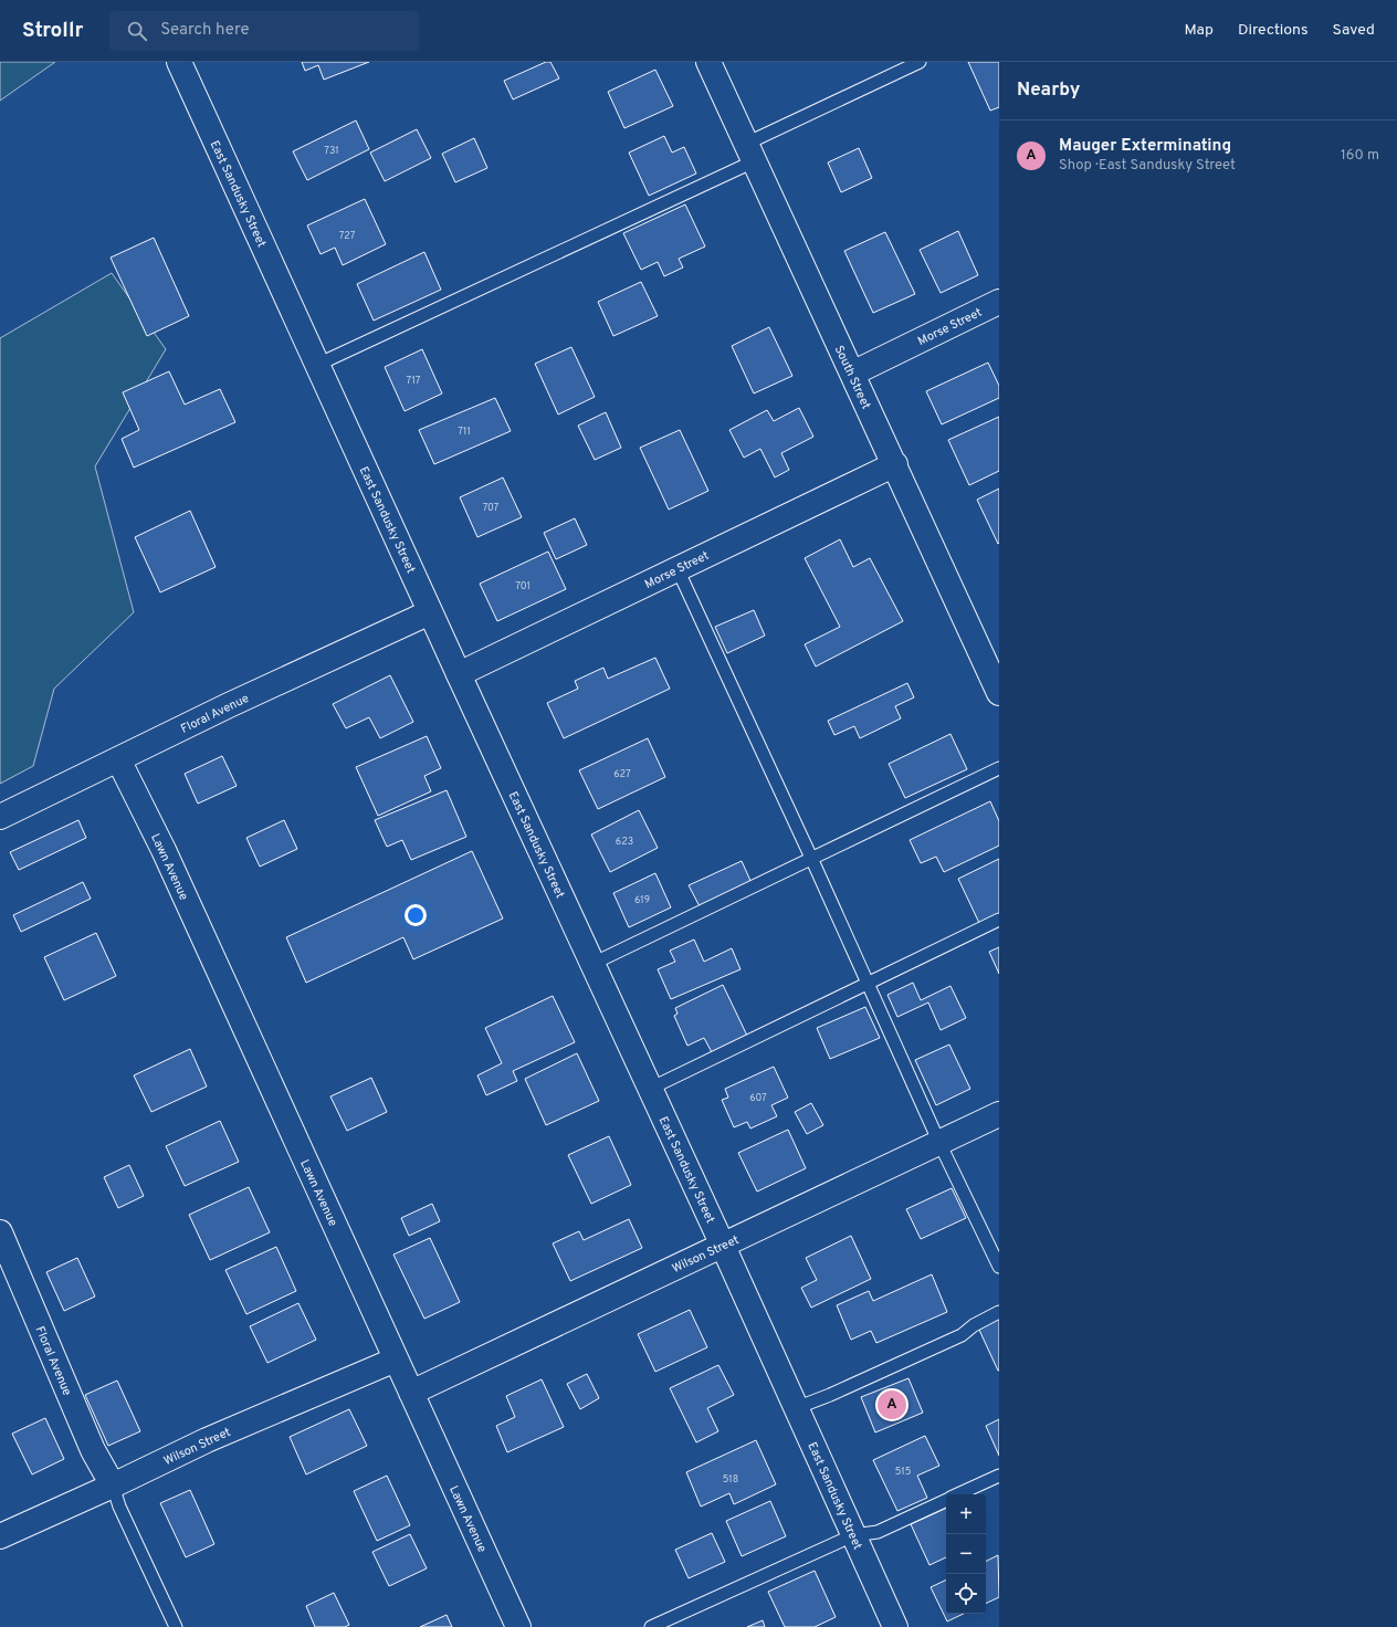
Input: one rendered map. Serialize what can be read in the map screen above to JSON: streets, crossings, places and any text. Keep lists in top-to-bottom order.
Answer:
{
  "streets": {
    "street": [
      "East Sandusky Street",
      "Morse Street",
      "South Street",
      "Floral Avenue",
      "Lawn Avenue",
      "Wilson Street"
    ]
  },
  "crossings": [
    ["East Sandusky Street", "Morse Street"],
    ["East Sandusky Street", "Floral Avenue"],
    ["East Sandusky Street", "Wilson Street"],
    ["Morse Street", "South Street"],
    ["Floral Avenue", "Lawn Avenue"],
    ["Floral Avenue", "Wilson Street"],
    ["Lawn Avenue", "Wilson Street"]
  ],
  "house_numbers": [
    "731",
    "727",
    "717",
    "711",
    "707",
    "701",
    "627",
    "623",
    "619",
    "607",
    "515",
    "518"
  ],
  "page": {
    "header": "Strollr",
    "search": "Search here",
    "nav": ["Map", "Directions", "Saved"],
    "heading": "Nearby",
    "list": [
      {
        "mark": "A",
        "name": "Mauger Exterminating",
        "note": "Shop · East Sandusky Street",
        "value": "160 m"
      }
    ],
    "pins": "A",
    "map_buttons": ["+", "−"]
  }
}
